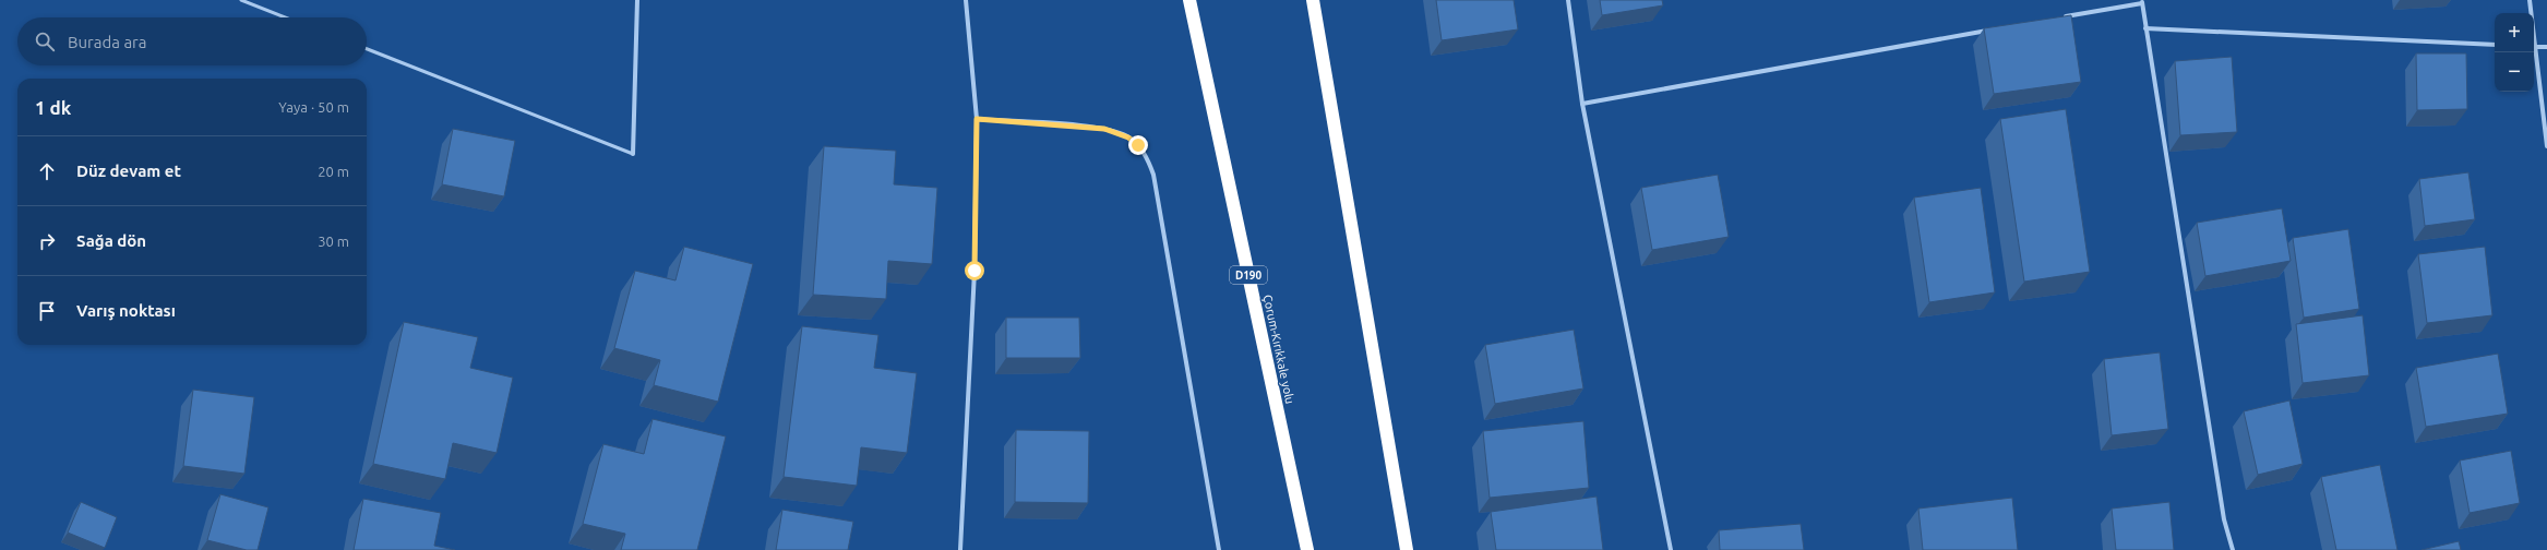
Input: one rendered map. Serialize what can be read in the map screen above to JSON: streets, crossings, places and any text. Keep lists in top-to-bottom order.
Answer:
{
  "streets": {
    "highway": ["D190", "Çorum-Kırıkkale yolu"]
  },
  "page": {
    "map_buttons": ["+", "−"],
    "search": "Burada ara",
    "heading": ["1 dk", "Yaya · 50 m"],
    "list": [
      ["Düz devam et", "20 m"],
      ["Sağa dön", "30 m"],
      "Varış noktası"
    ]
  }
}
